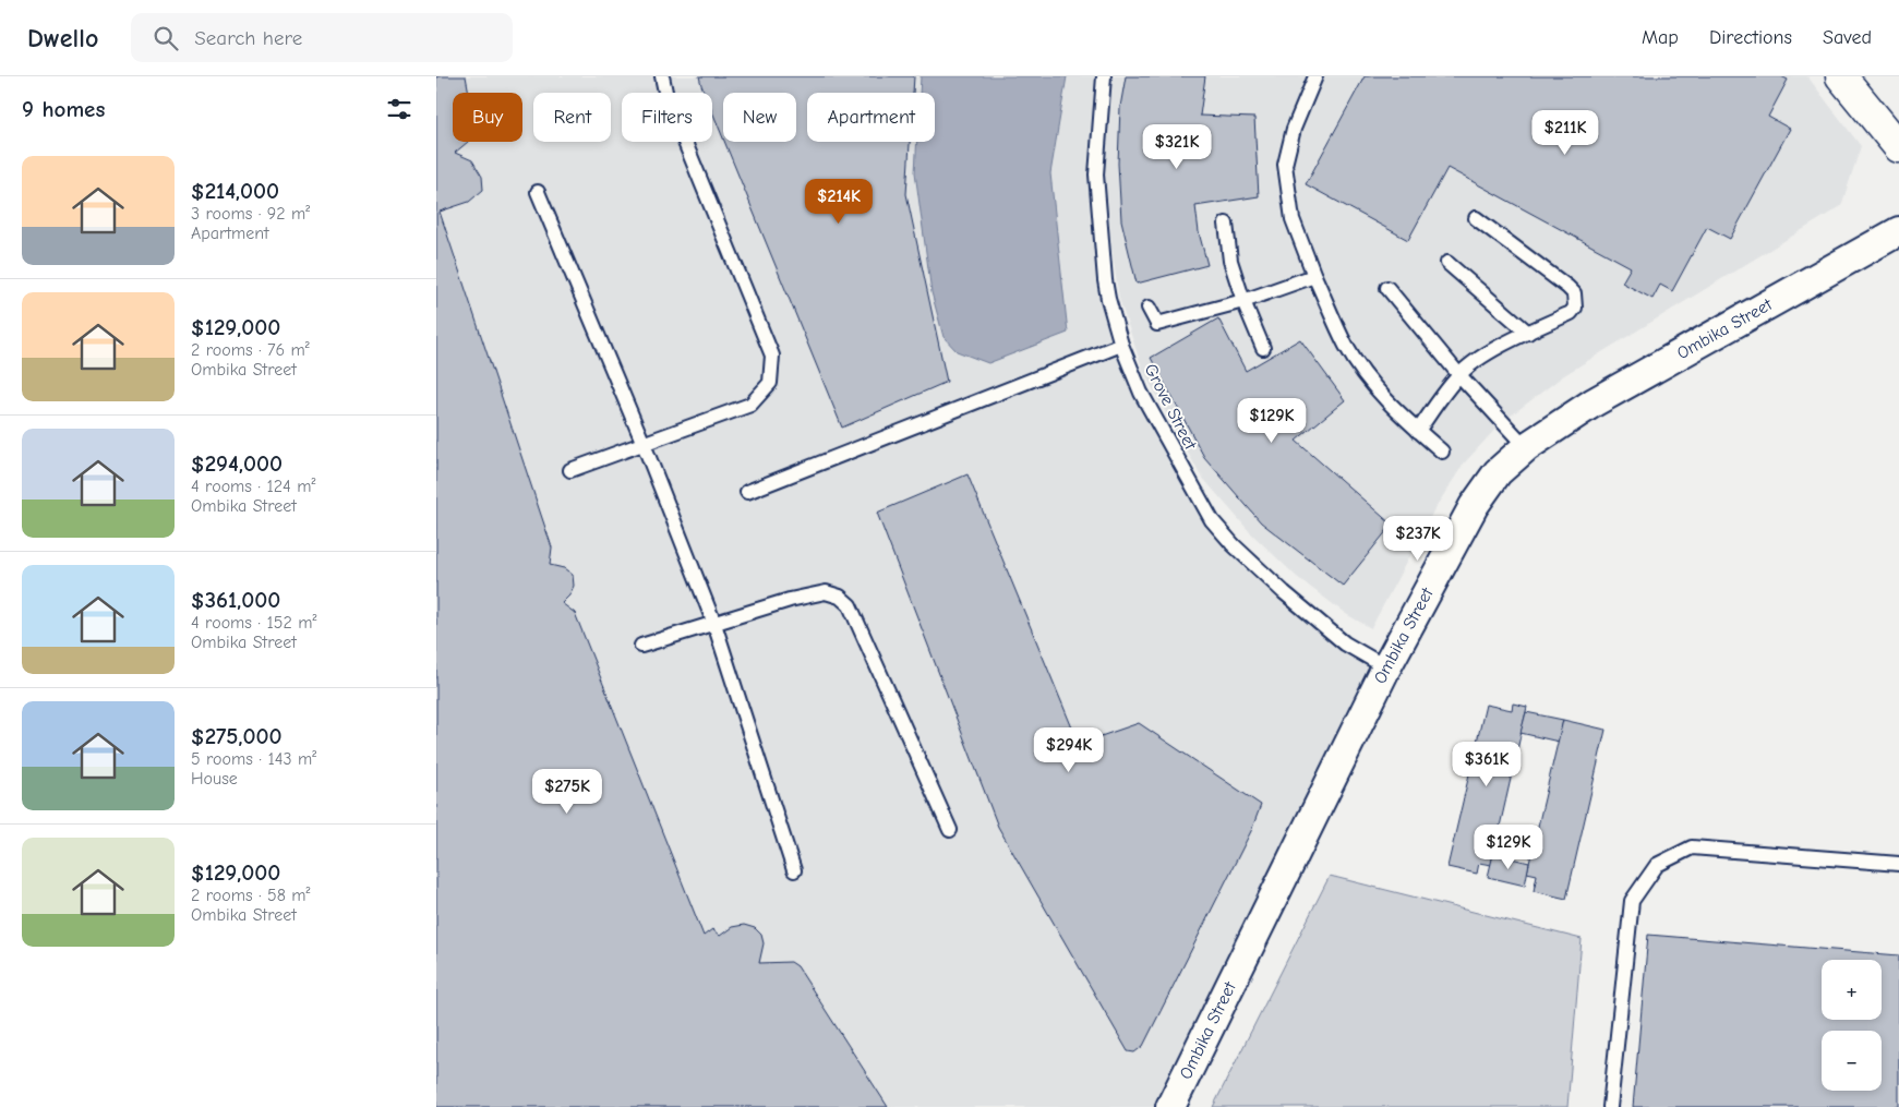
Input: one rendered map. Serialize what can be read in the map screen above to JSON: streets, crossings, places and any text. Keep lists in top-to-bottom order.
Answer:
{
  "streets": {
    "street": ["Ombika Street"],
    "lane": ["Grove Street"]
  },
  "crossings": [
    ["Ombika Street", "Grove Street"]
  ],
  "page": {
    "header": "Dwello",
    "search": "Search here",
    "nav": ["Map", "Directions", "Saved"],
    "heading": "9 homes",
    "chip": [
      "Buy",
      "Rent",
      "Filters",
      "New",
      "Apartment"
    ],
    "price": [
      "$211K",
      "$321K",
      "$214K",
      "$129K",
      "$237K",
      "$294K",
      "$361K",
      "$275K",
      "$129K"
    ],
    "list": [
      {
        "name": "$214,000",
        "note": "3 rooms · 92 m² · Apartment"
      },
      {
        "name": "$129,000",
        "note": "2 rooms · 76 m² · Ombika Street"
      },
      {
        "name": "$294,000",
        "note": "4 rooms · 124 m² · Ombika Street"
      },
      {
        "name": "$361,000",
        "note": "4 rooms · 152 m² · Ombika Street"
      },
      {
        "name": "$275,000",
        "note": "5 rooms · 143 m² · House"
      },
      {
        "name": "$129,000",
        "note": "2 rooms · 58 m² · Ombika Street"
      }
    ],
    "map_buttons": ["+", "−"]
  }
}
